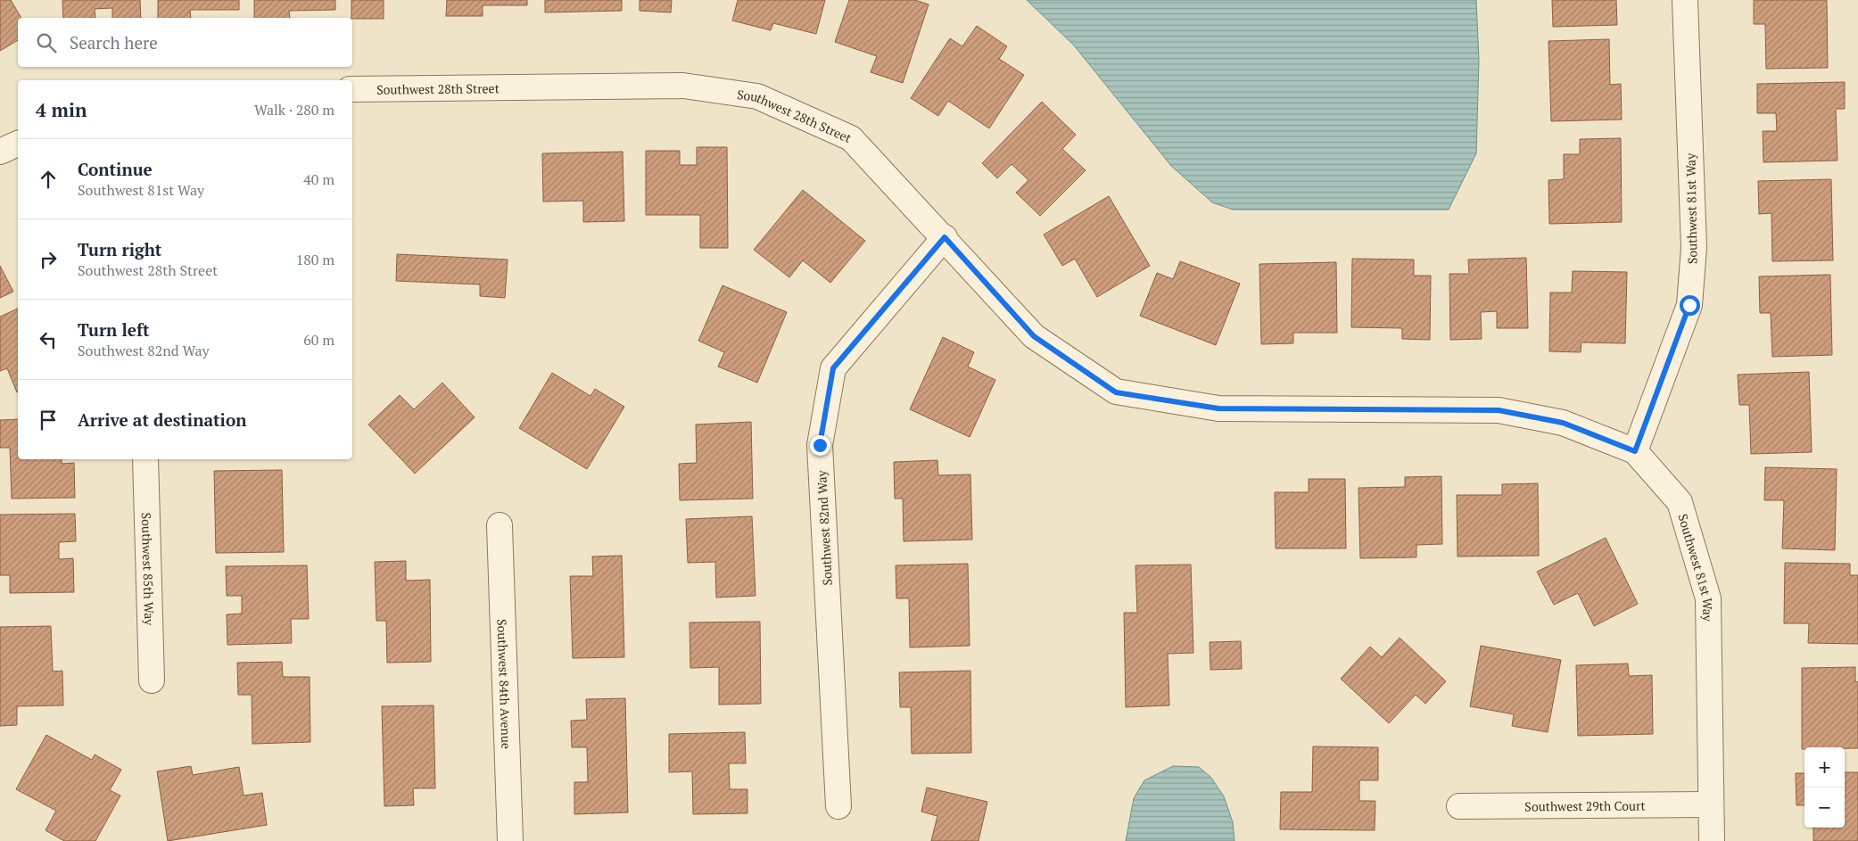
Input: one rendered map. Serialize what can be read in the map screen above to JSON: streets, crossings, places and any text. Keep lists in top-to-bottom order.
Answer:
{
  "streets": {
    "street": [
      "Southwest 28th Street",
      "Southwest 81st Way",
      "Southwest 82nd Way",
      "Southwest 85th Way",
      "Southwest 84th Avenue",
      "Southwest 29th Court"
    ]
  },
  "crossings": [
    ["Southwest 28th Street", "Southwest 81st Way"],
    ["Southwest 28th Street", "Southwest 82nd Way"],
    ["Southwest 81st Way", "Southwest 29th Court"]
  ],
  "page": {
    "search": "Search here",
    "heading": ["4 min", "Walk · 280 m"],
    "list": [
      ["Continue", "Southwest 81st Way", "40 m"],
      ["Turn right", "Southwest 28th Street", "180 m"],
      ["Turn left", "Southwest 82nd Way", "60 m"],
      "Arrive at destination"
    ],
    "map_buttons": ["+", "−"]
  }
}
